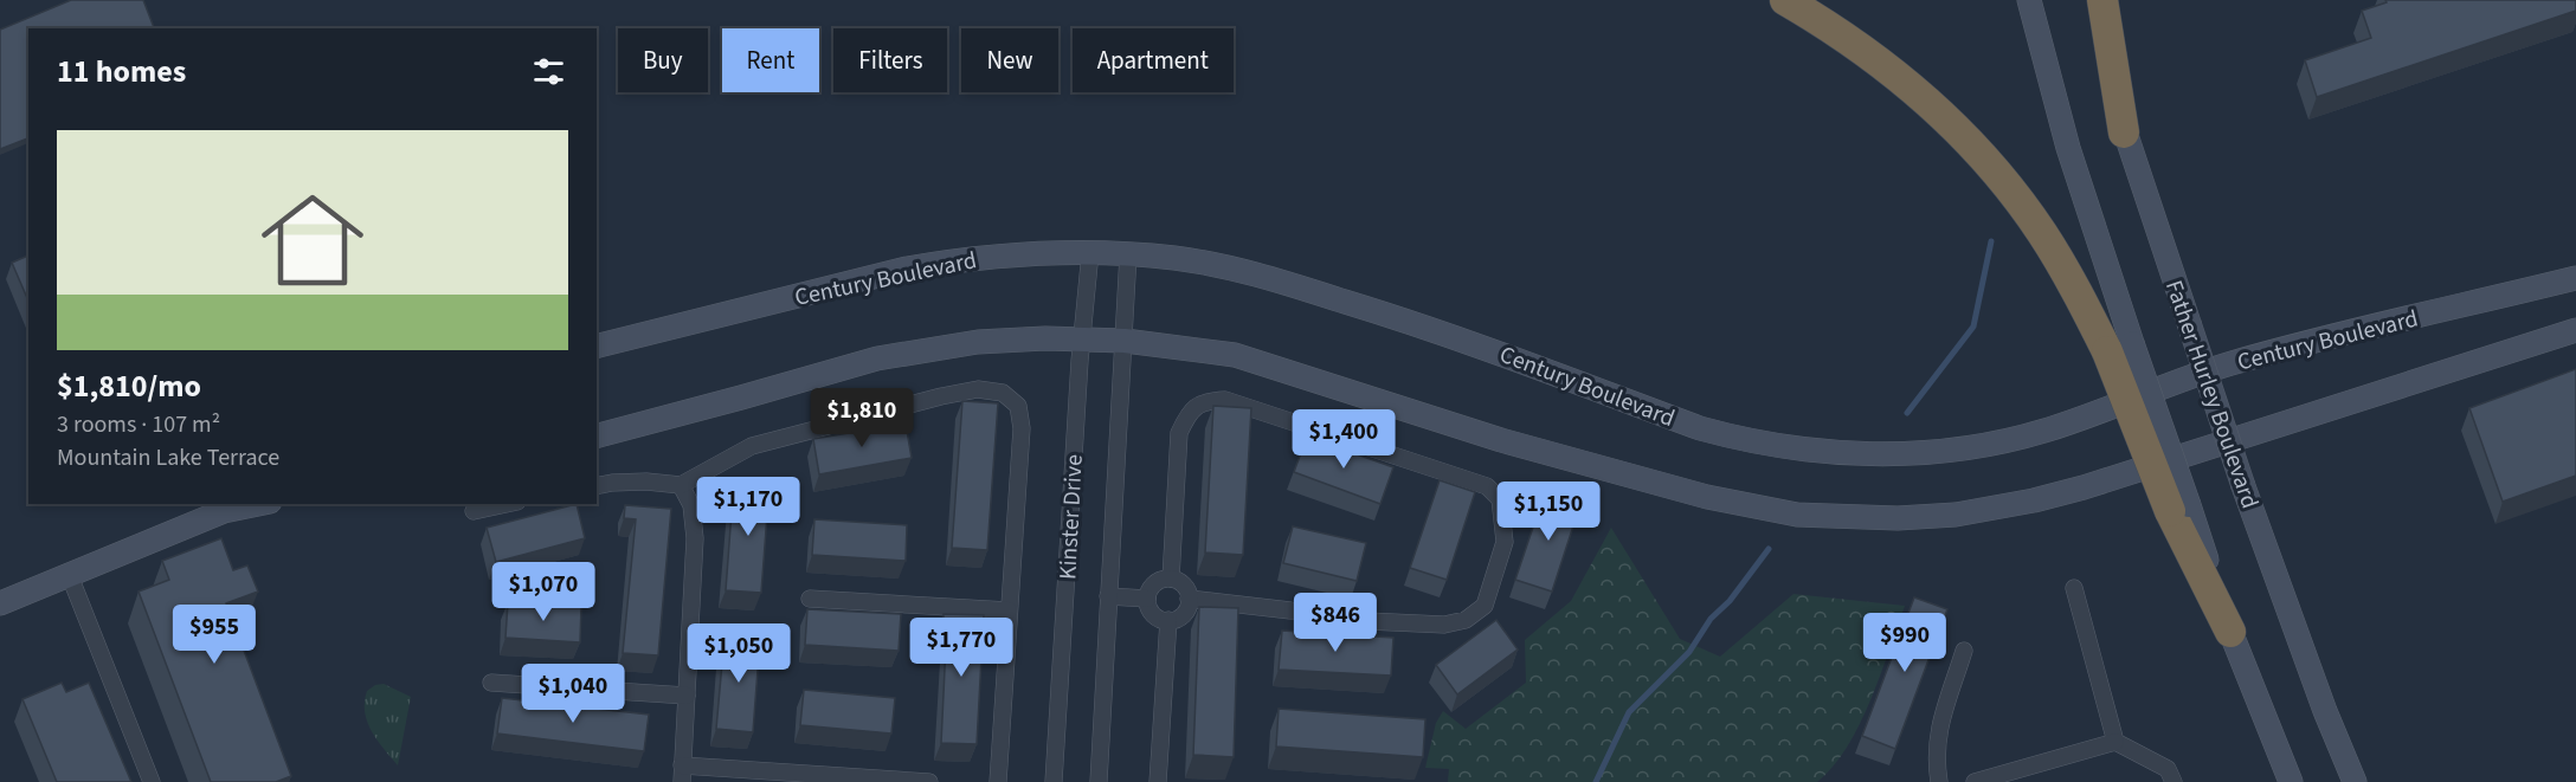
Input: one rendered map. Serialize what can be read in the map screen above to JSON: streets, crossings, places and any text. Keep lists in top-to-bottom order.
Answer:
{
  "streets": {
    "street": ["Century Boulevard", "Father Hurley Boulevard", "Kinster Drive"]
  },
  "crossings": [
    ["Century Boulevard", "Kinster Drive"]
  ],
  "page": {
    "chip": [
      "Buy",
      "Rent",
      "Filters",
      "New",
      "Apartment"
    ],
    "heading": "11 homes",
    "list": [
      {
        "name": "$1,810/mo",
        "note": "3 rooms · 107 m² · Mountain Lake Terrace"
      }
    ],
    "price": [
      "$1,810",
      "$1,400",
      "$1,170",
      "$1,150",
      "$1,070",
      "$846",
      "$955",
      "$990",
      "$1,770",
      "$1,050",
      "$1,040"
    ]
  }
}
